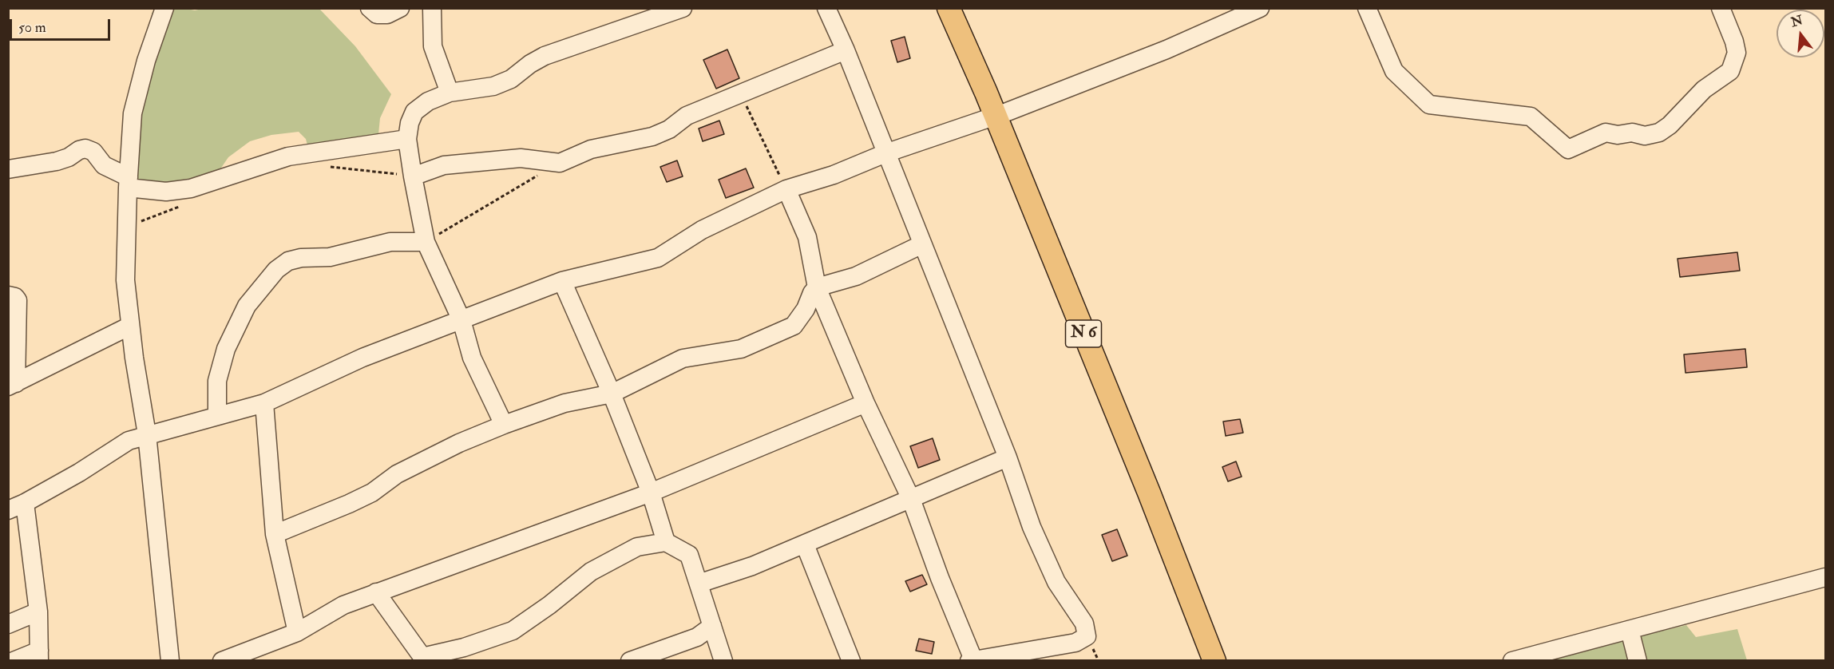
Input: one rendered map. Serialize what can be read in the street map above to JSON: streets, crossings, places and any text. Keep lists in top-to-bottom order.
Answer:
{
  "streets": {
    "main road": ["N 6"]
  },
  "scale_bar": "50 m",
  "north": "top"
}
